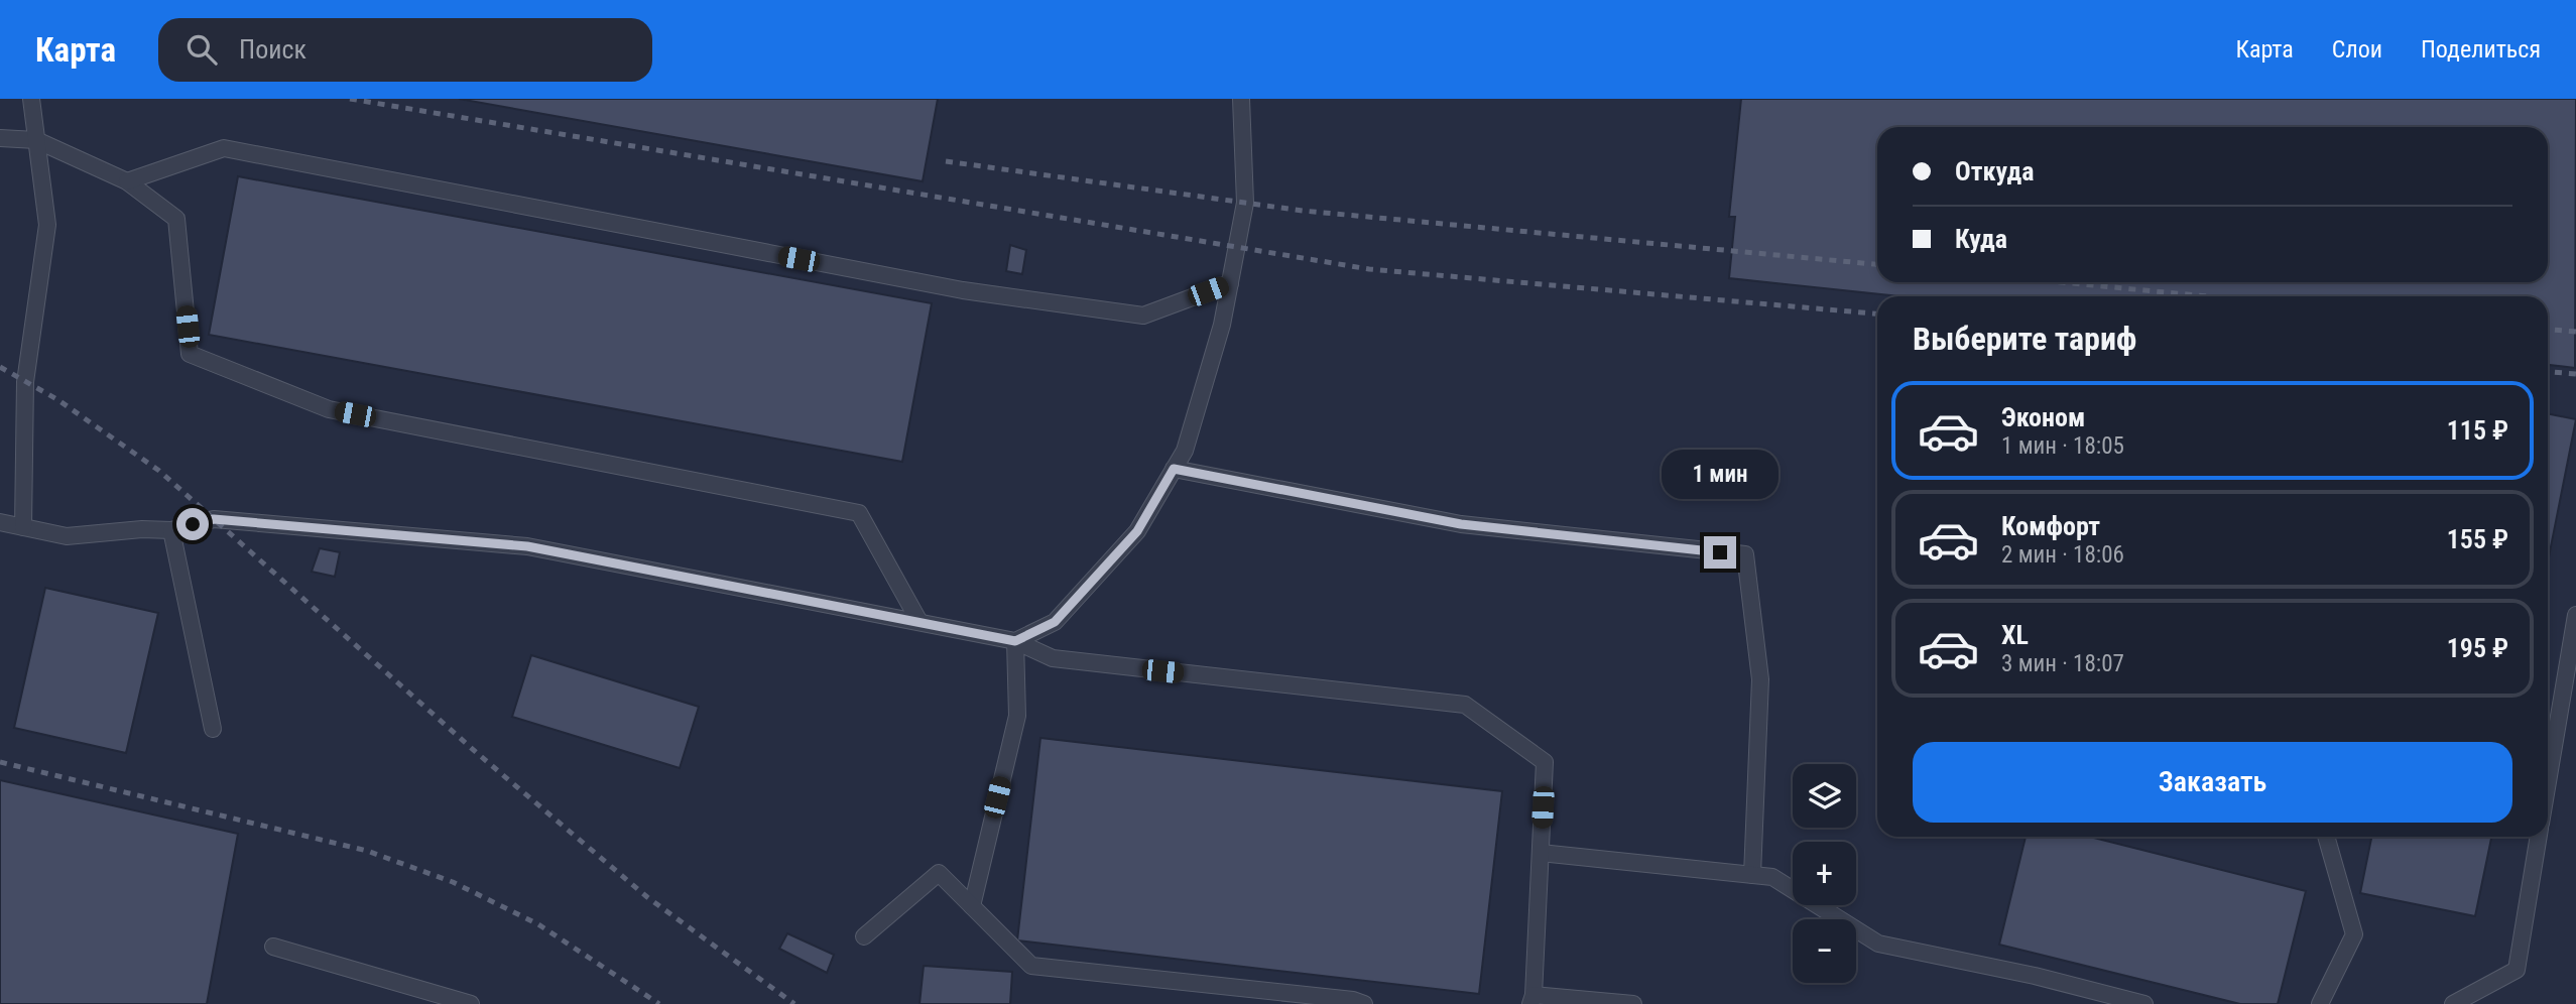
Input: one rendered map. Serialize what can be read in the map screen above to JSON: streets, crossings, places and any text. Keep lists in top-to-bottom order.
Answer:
{
  "page": {
    "header": "Карта",
    "search": "Поиск",
    "nav": ["Карта", "Слои", "Поделиться"],
    "banner": ["Откуда", "Куда"],
    "heading": "Выберите тариф",
    "list": [
      {
        "name": "Эконом",
        "note": "1 мин · 18:05",
        "value": "115 ₽"
      },
      {
        "name": "Комфорт",
        "note": "2 мин · 18:06",
        "value": "155 ₽"
      },
      {
        "name": "XL",
        "note": "3 мин · 18:07",
        "value": "195 ₽"
      }
    ],
    "bubble": "1 мин",
    "buttons": "Заказать",
    "map_buttons": ["+", "−"]
  }
}
